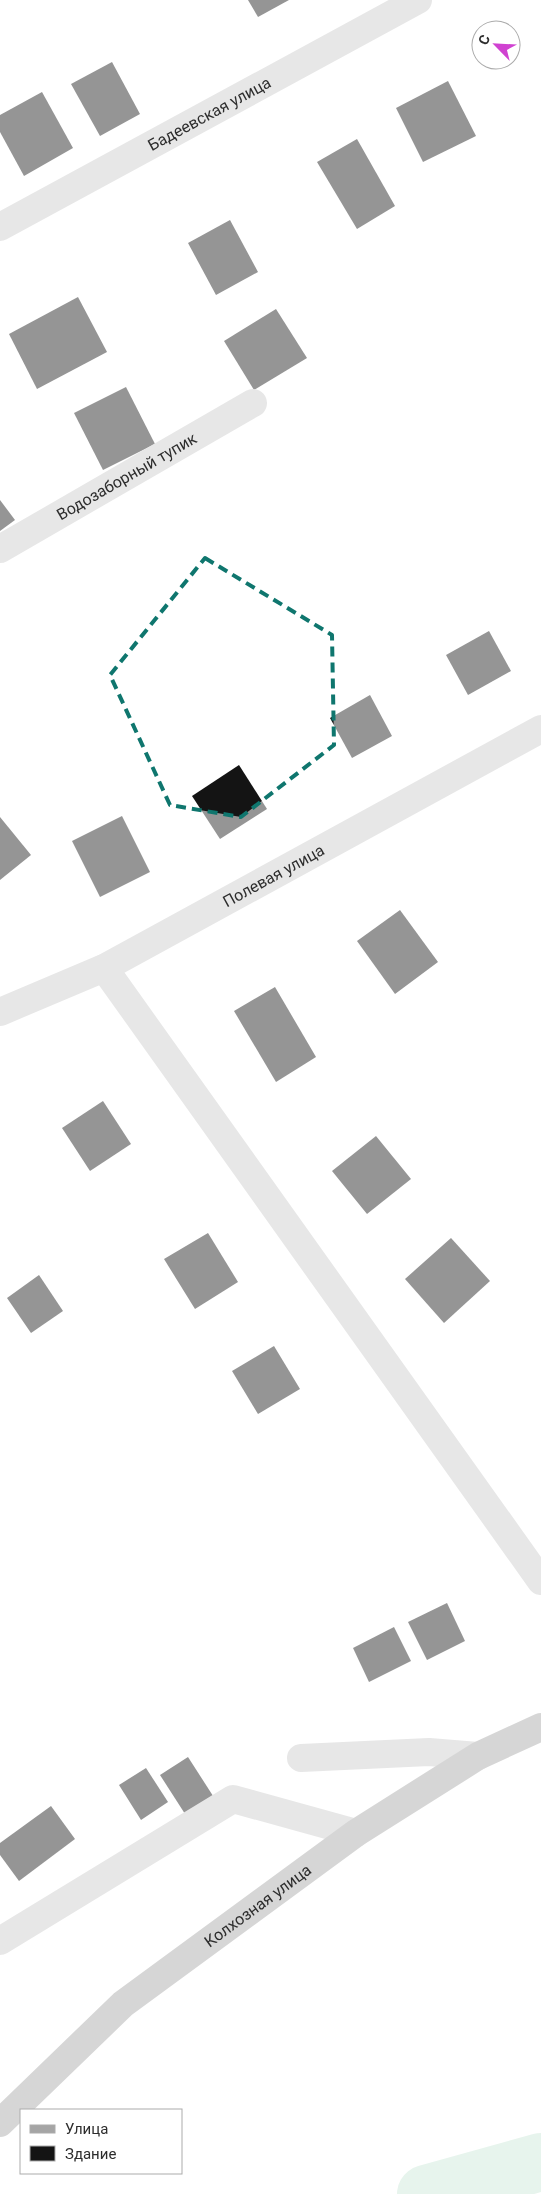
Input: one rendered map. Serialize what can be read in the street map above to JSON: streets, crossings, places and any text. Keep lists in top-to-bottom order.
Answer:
{
  "streets": {
    "main road": ["Колхозная улица"],
    "street": ["Бадеевская улица", "Водозаборный тупик", "Полевая улица"]
  },
  "legend": ["Улица", "Здание"],
  "north": "top left"
}
